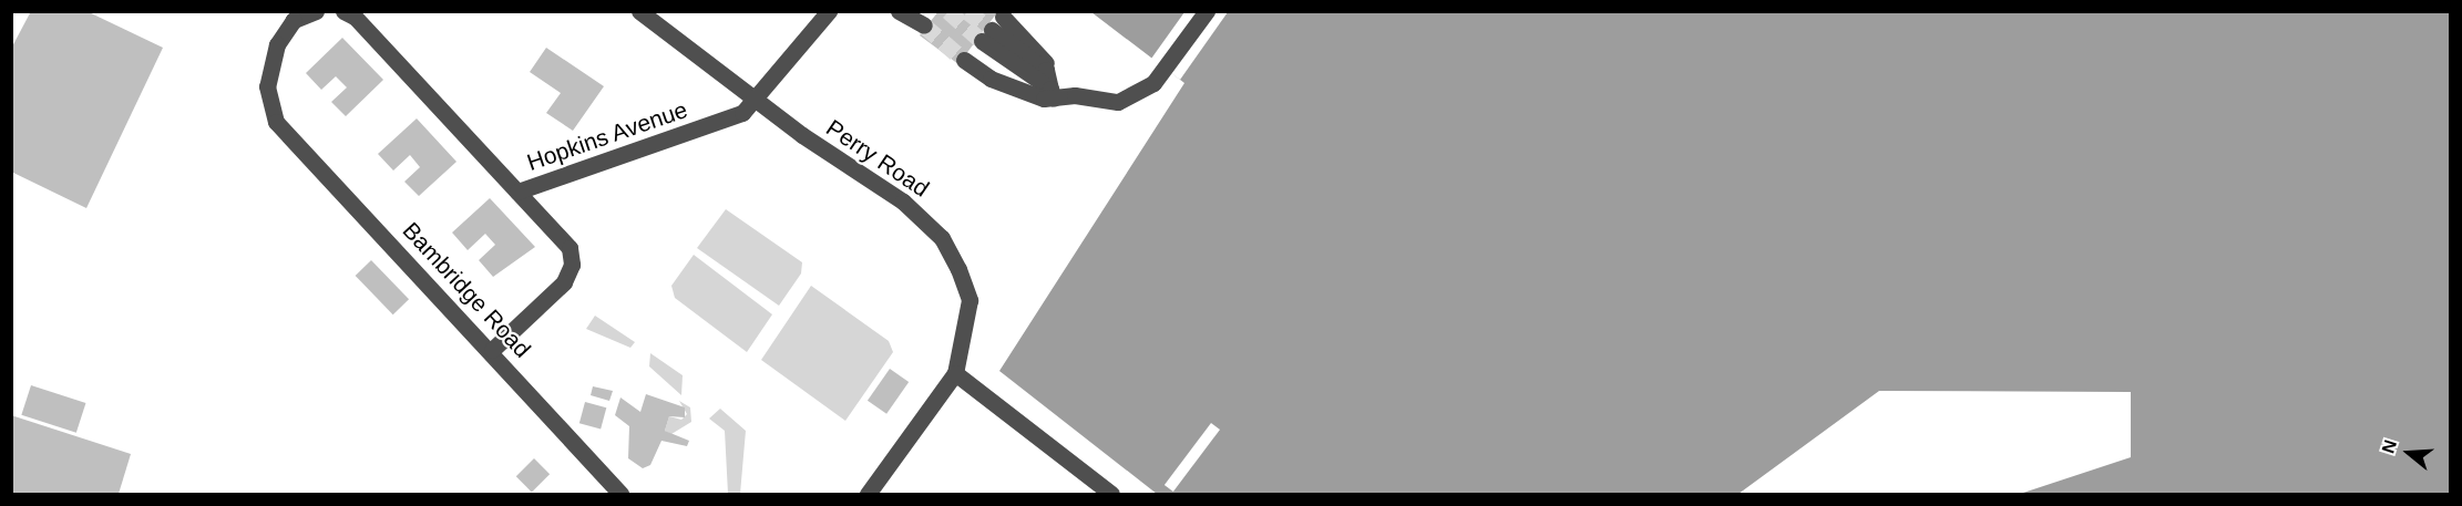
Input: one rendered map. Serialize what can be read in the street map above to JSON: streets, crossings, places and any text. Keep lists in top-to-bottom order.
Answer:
{
  "streets": {
    "street": ["Hopkins Avenue", "Perry Road", "Bambridge Road"]
  },
  "crossings": [
    ["Hopkins Avenue", "Perry Road"]
  ],
  "north": "left"
}
